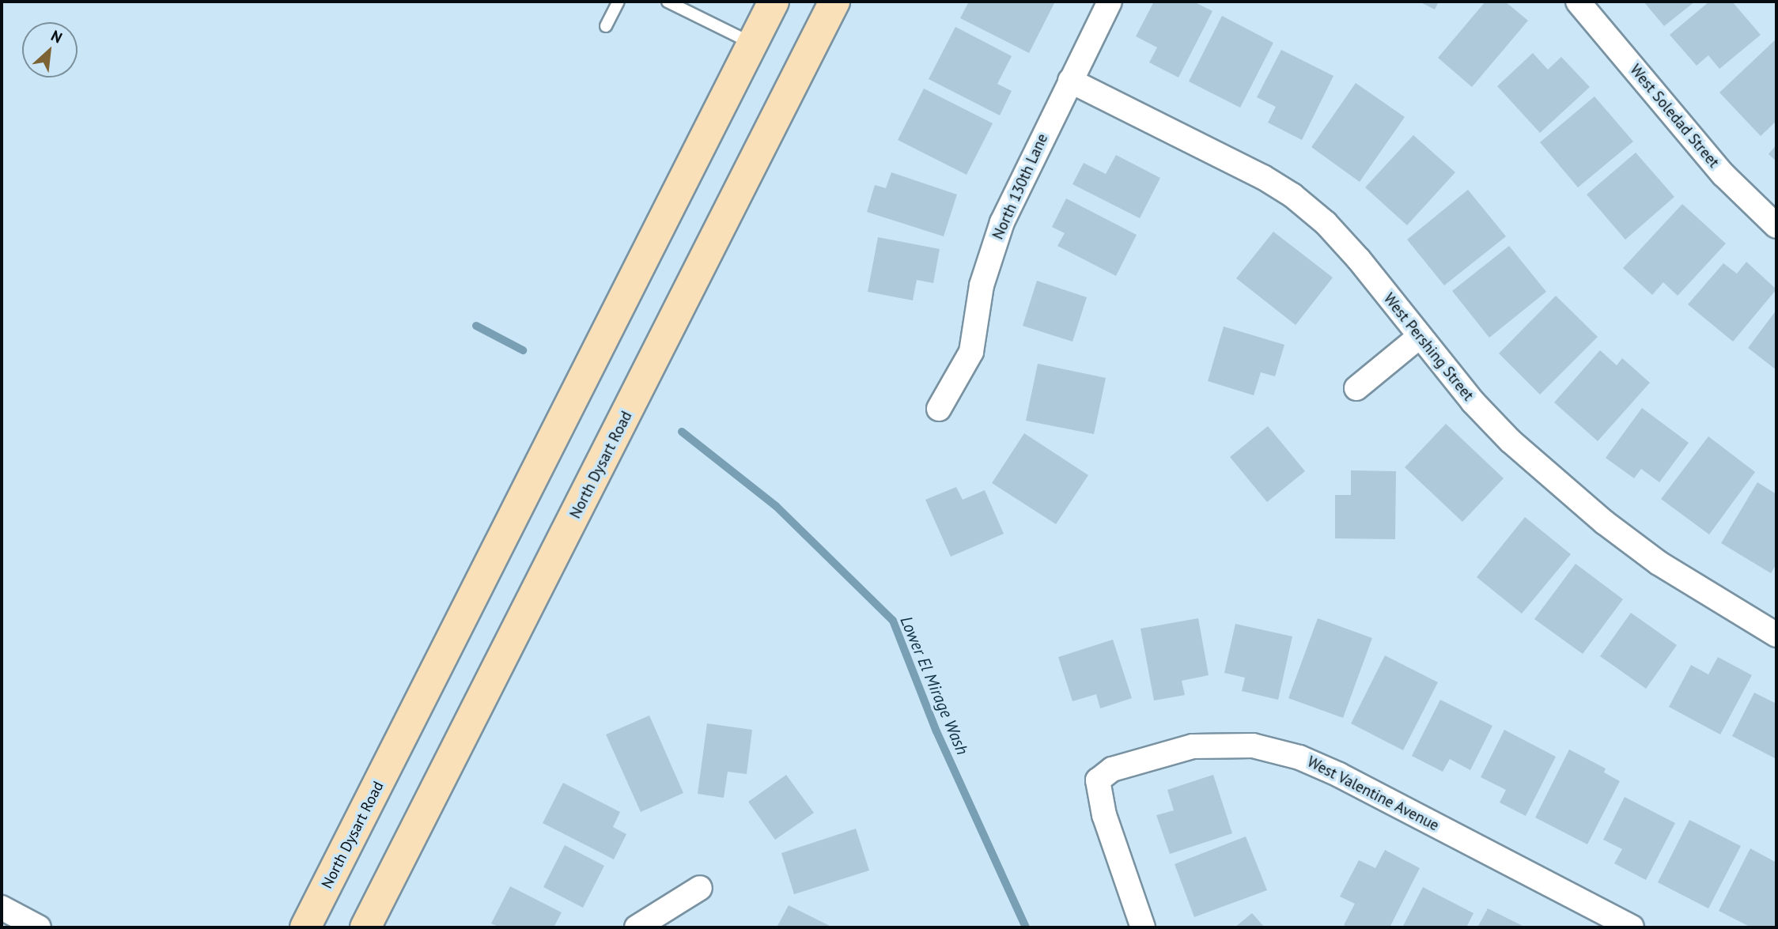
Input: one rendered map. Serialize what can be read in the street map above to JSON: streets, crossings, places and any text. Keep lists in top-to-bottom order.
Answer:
{
  "streets": {
    "main road": ["North Dysart Road"],
    "street": [
      "West Soledad Street",
      "North 130th Lane",
      "West Pershing Street",
      "West Valentine Avenue"
    ]
  },
  "crossings": [
    ["North 130th Lane", "West Pershing Street"]
  ],
  "water": ["Lower El Mirage Wash"],
  "north": "top right"
}
